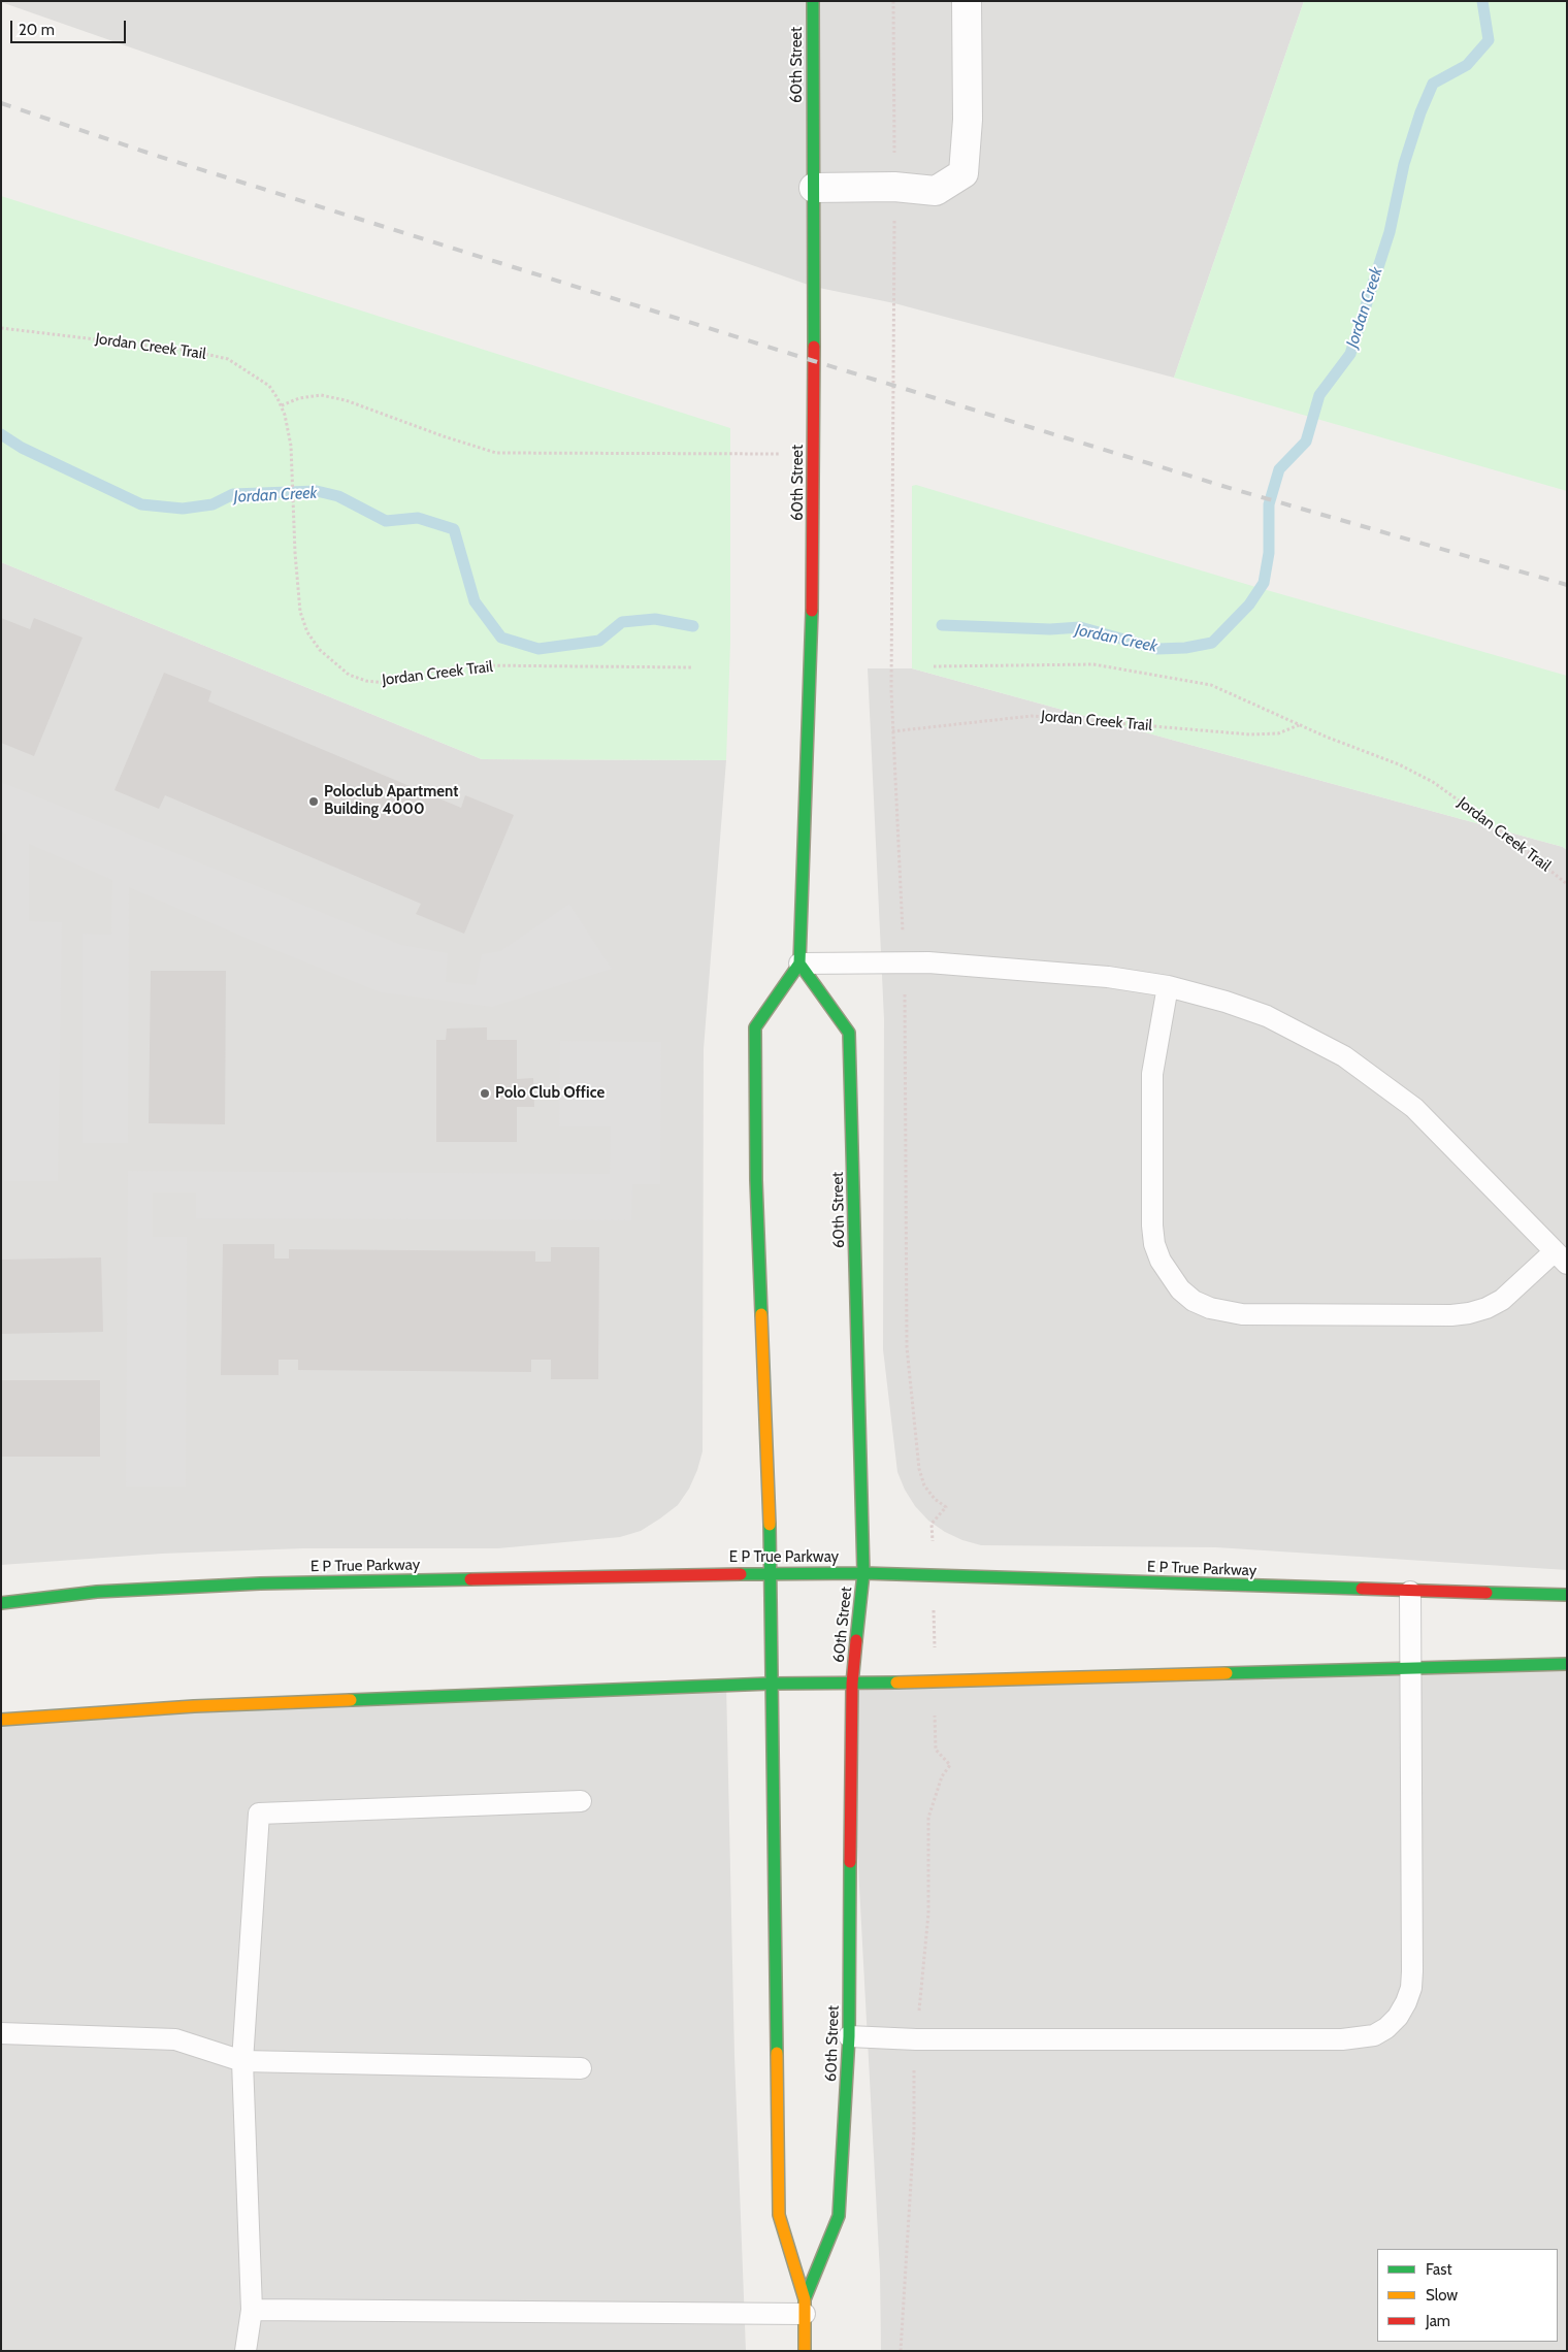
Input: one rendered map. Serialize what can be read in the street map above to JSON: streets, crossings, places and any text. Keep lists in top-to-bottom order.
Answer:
{
  "streets": {
    "main road": ["60th Street", "E P True Parkway"],
    "path": ["Jordan Creek Trail"]
  },
  "crossings": [
    ["60th Street", "E P True Parkway"]
  ],
  "water": ["Jordan Creek"],
  "places": ["Poloclub Apartment Building 4000", "Polo Club Office"],
  "legend": ["Fast", "Slow", "Jam"],
  "scale_bar": "20 m"
}
